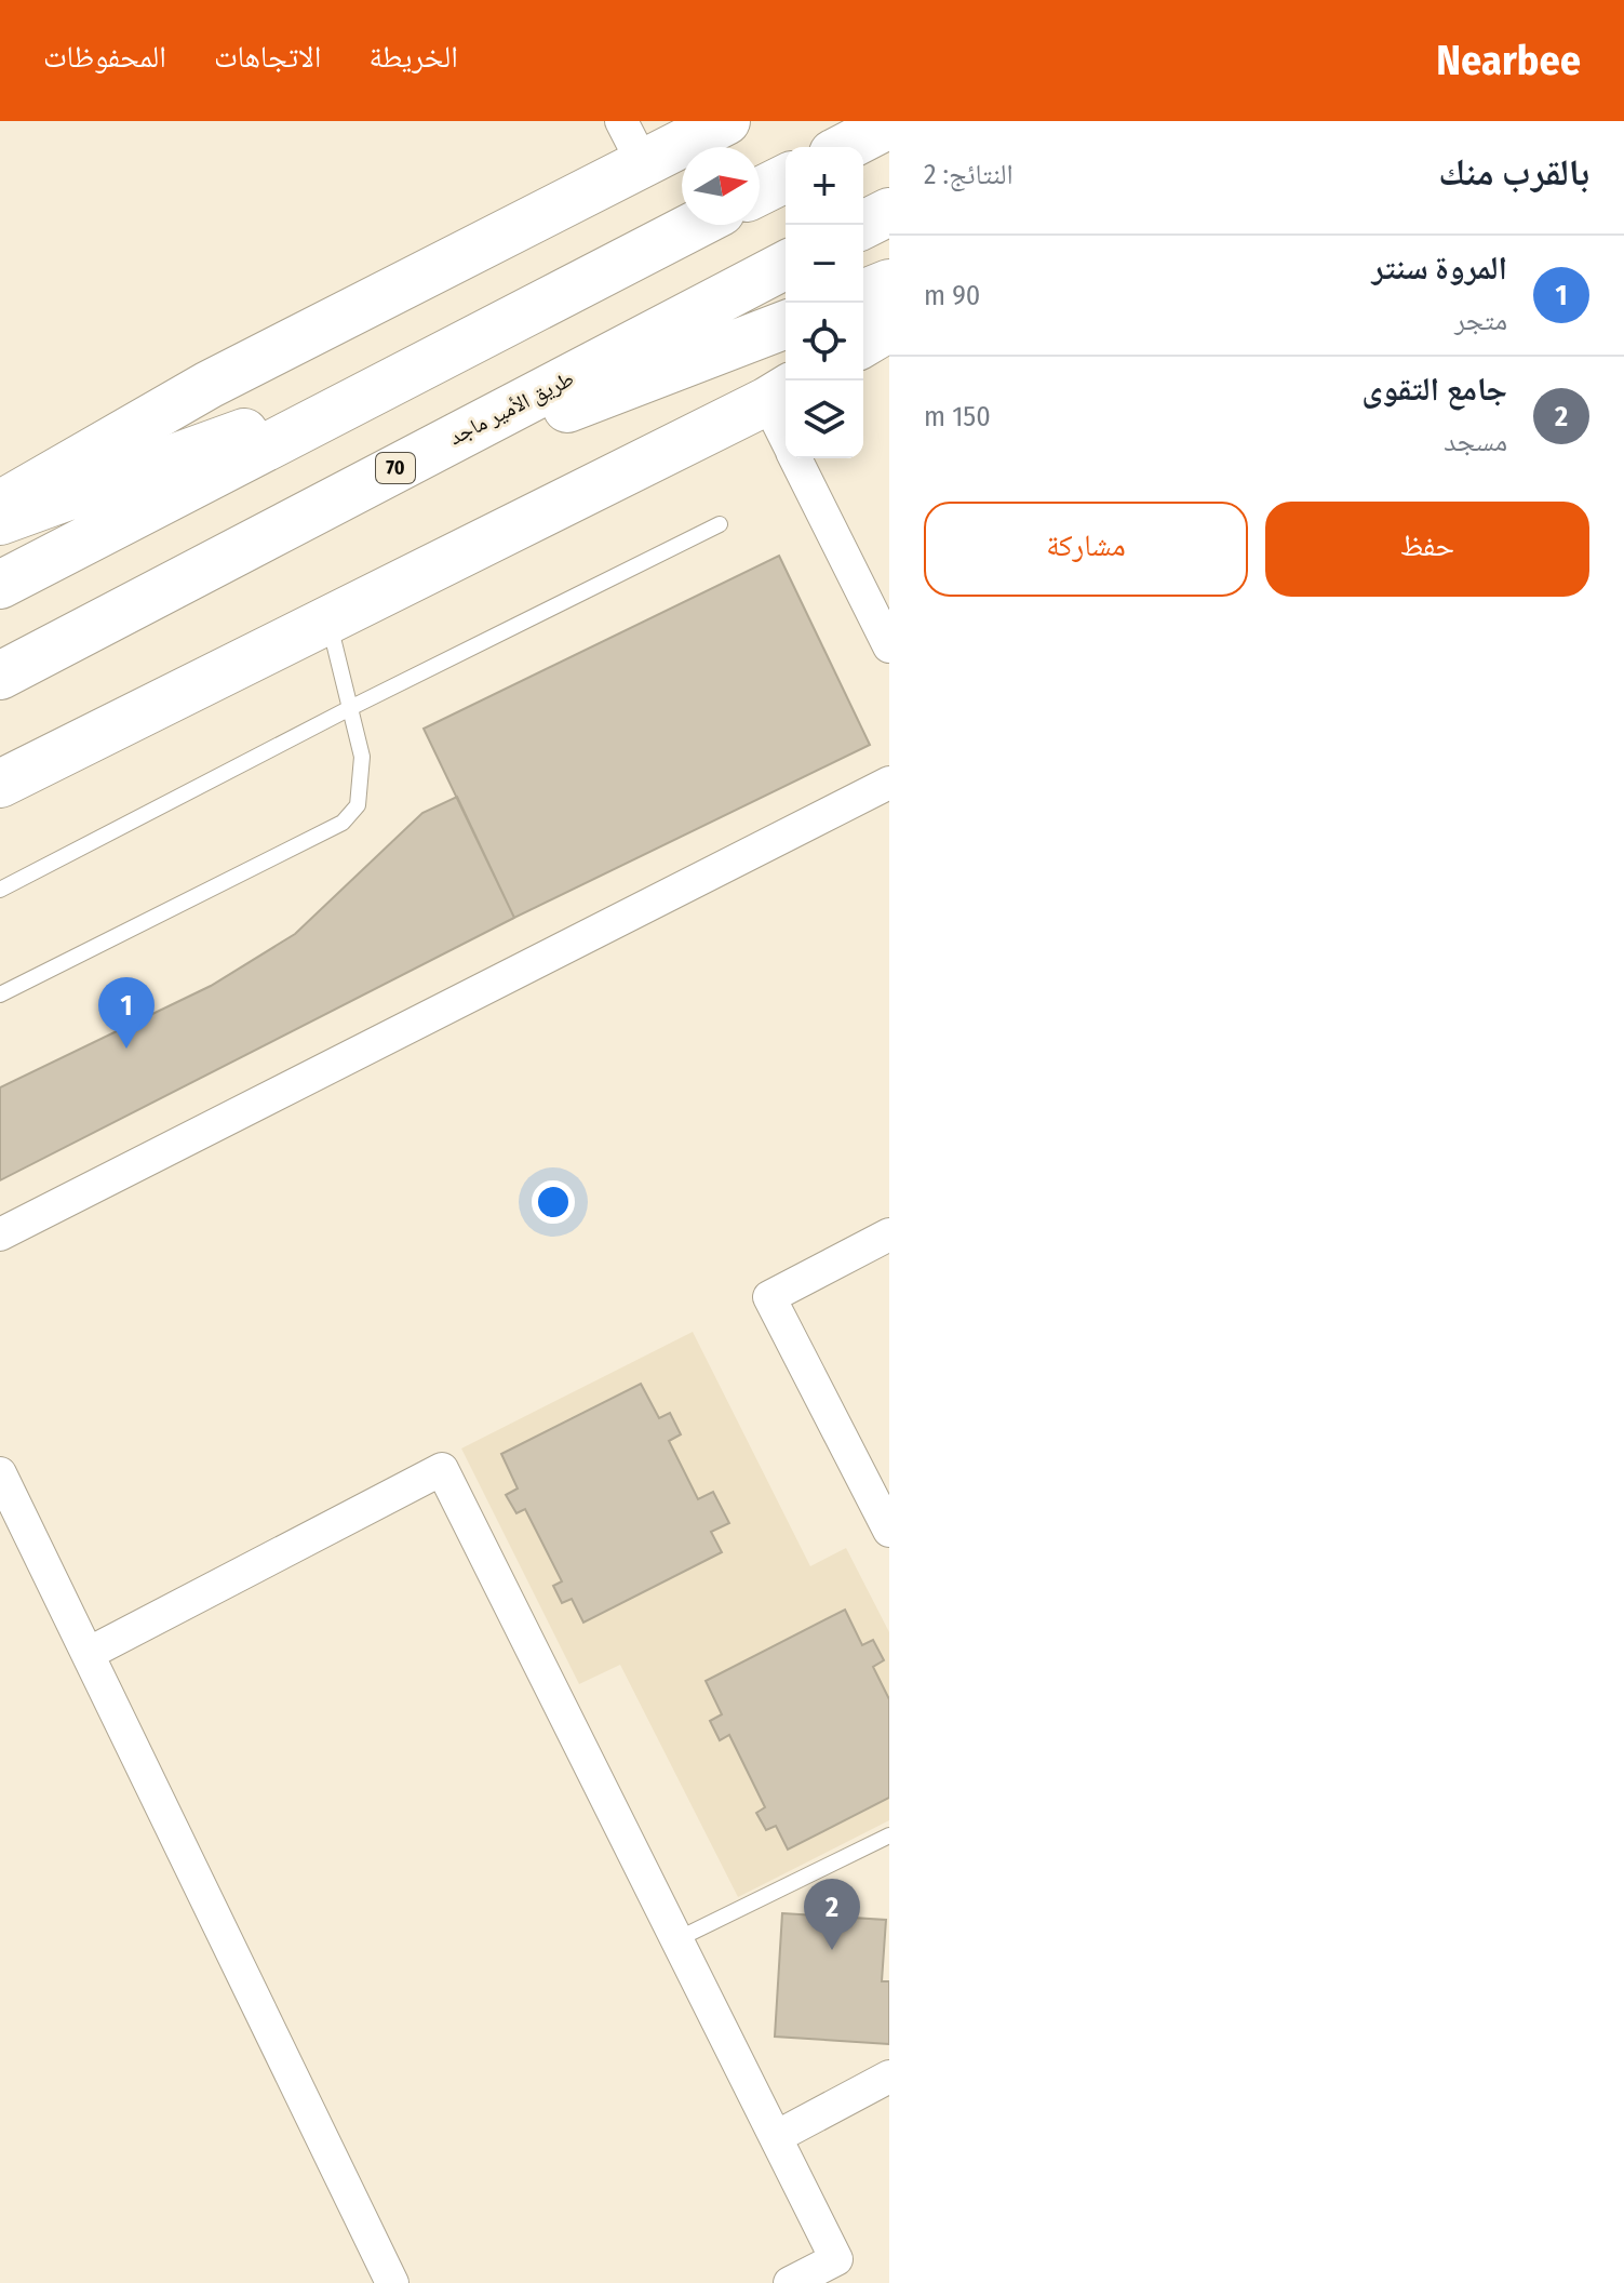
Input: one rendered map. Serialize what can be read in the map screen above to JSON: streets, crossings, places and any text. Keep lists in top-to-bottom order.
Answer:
{
  "streets": {
    "main road": ["طريق الأمير ماجد", "70"]
  },
  "north": "right",
  "page": {
    "header": "Nearbee",
    "nav": ["الخريطة", "الاتجاهات", "المحفوظات"],
    "heading": ["بالقرب منك", "النتائج: 2"],
    "map_buttons": ["+", "−"],
    "list": [
      {
        "mark": "1",
        "name": "المروة سنتر",
        "note": "متجر",
        "value": "90 m"
      },
      {
        "mark": "2",
        "name": "جامع التقوى",
        "note": "مسجد",
        "value": "150 m"
      }
    ],
    "buttons": ["حفظ", "مشاركة"],
    "pins": ["1", "2"]
  }
}
